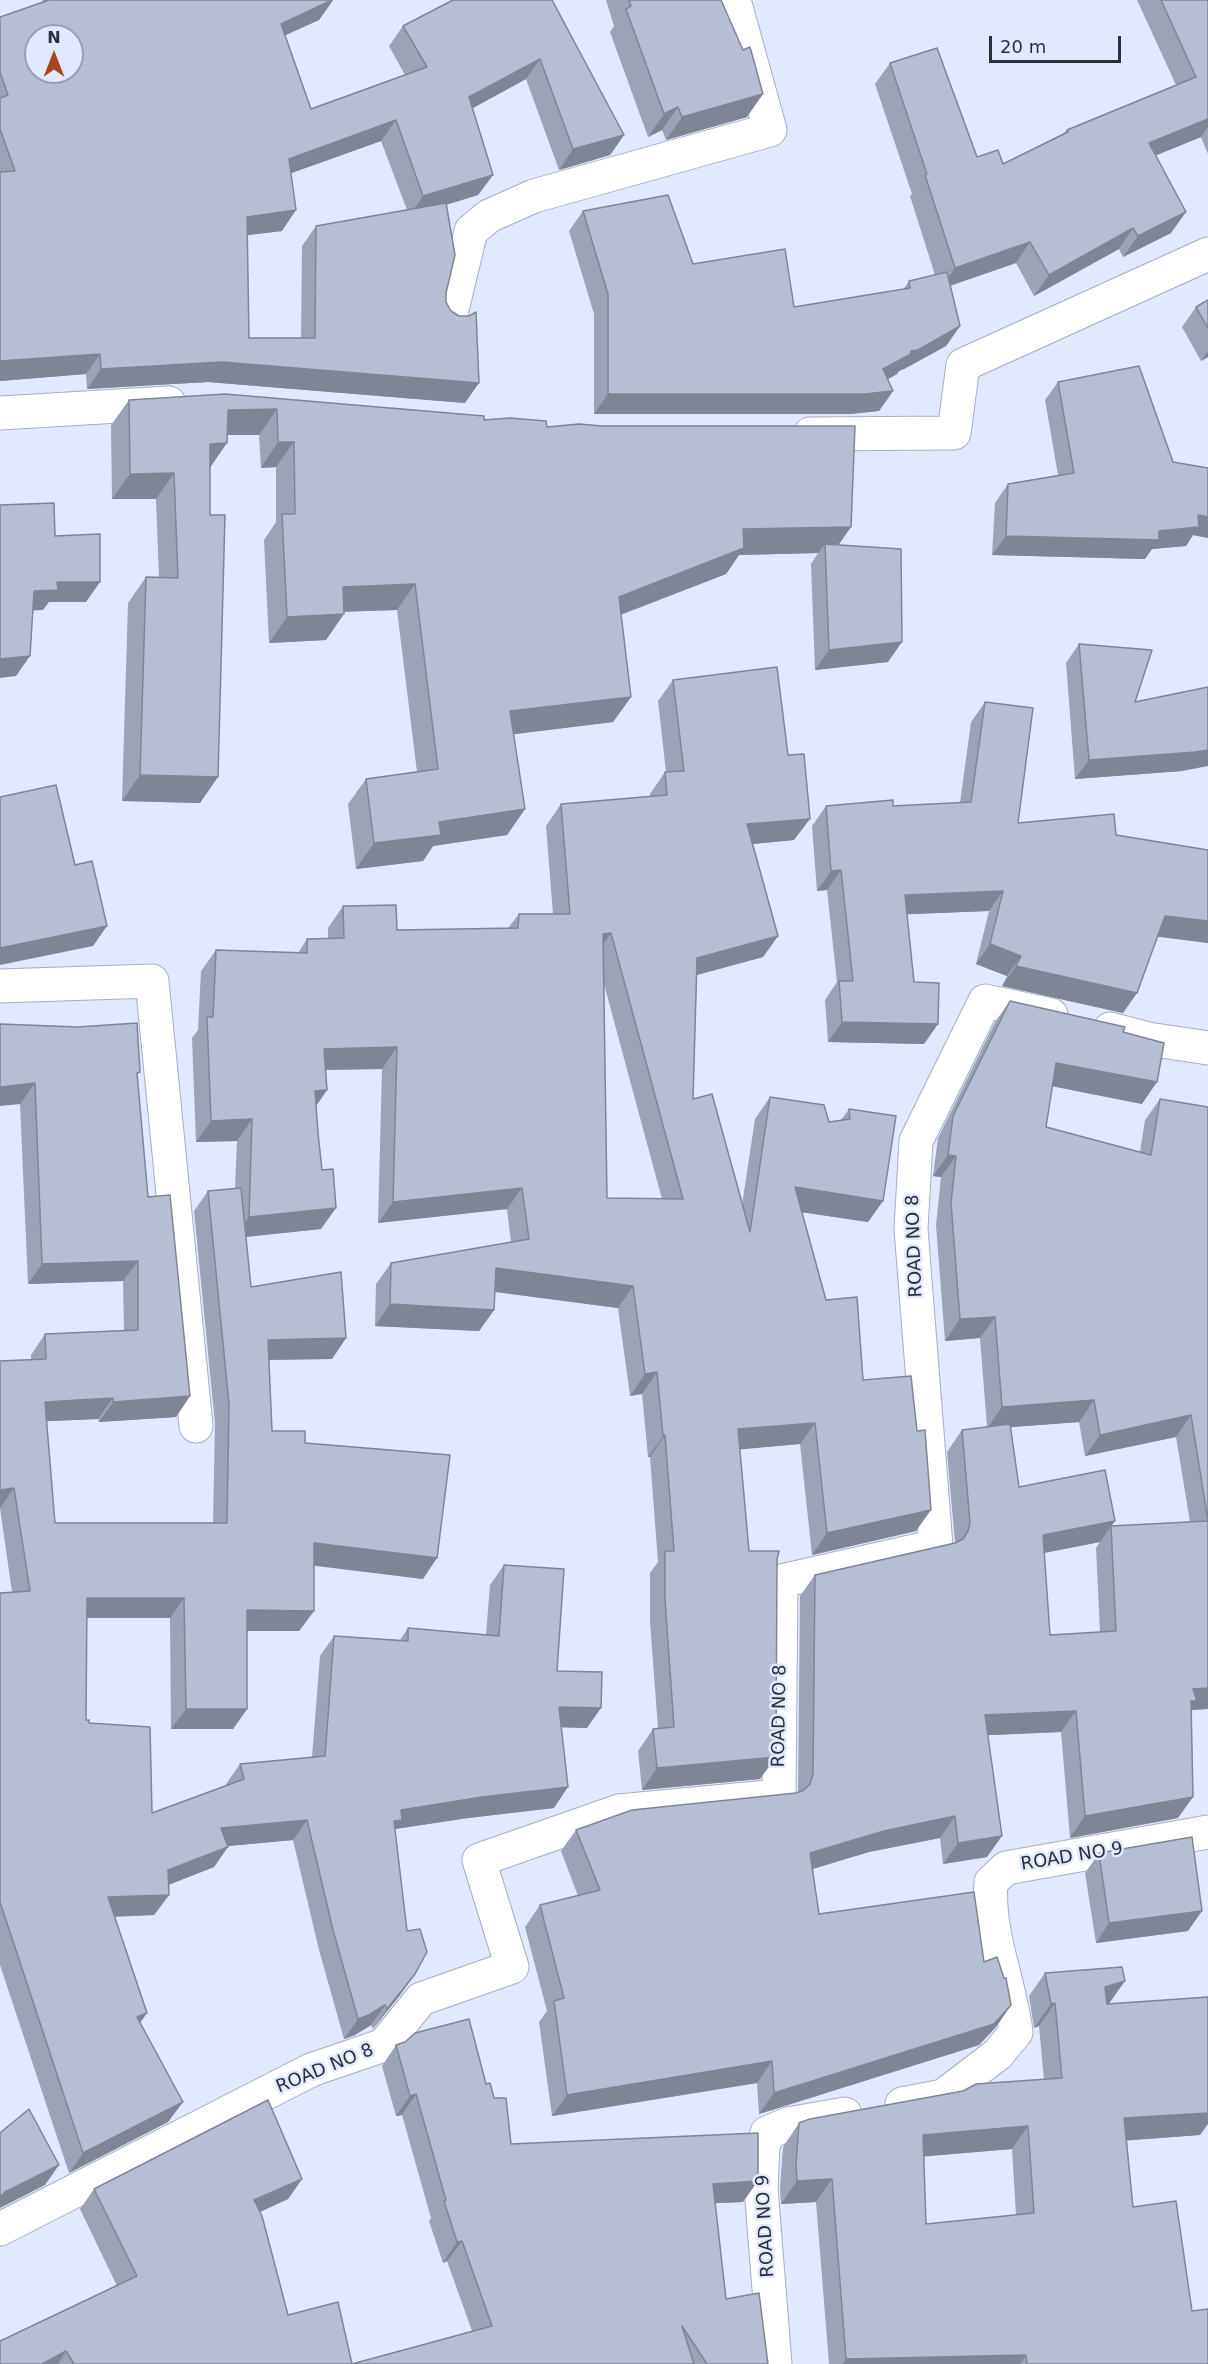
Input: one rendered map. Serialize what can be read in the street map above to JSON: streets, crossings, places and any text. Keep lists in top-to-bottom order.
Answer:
{
  "streets": {
    "street": ["ROAD NO 8", "ROAD NO 9"]
  },
  "scale_bar": "20 m",
  "north": "top"
}
